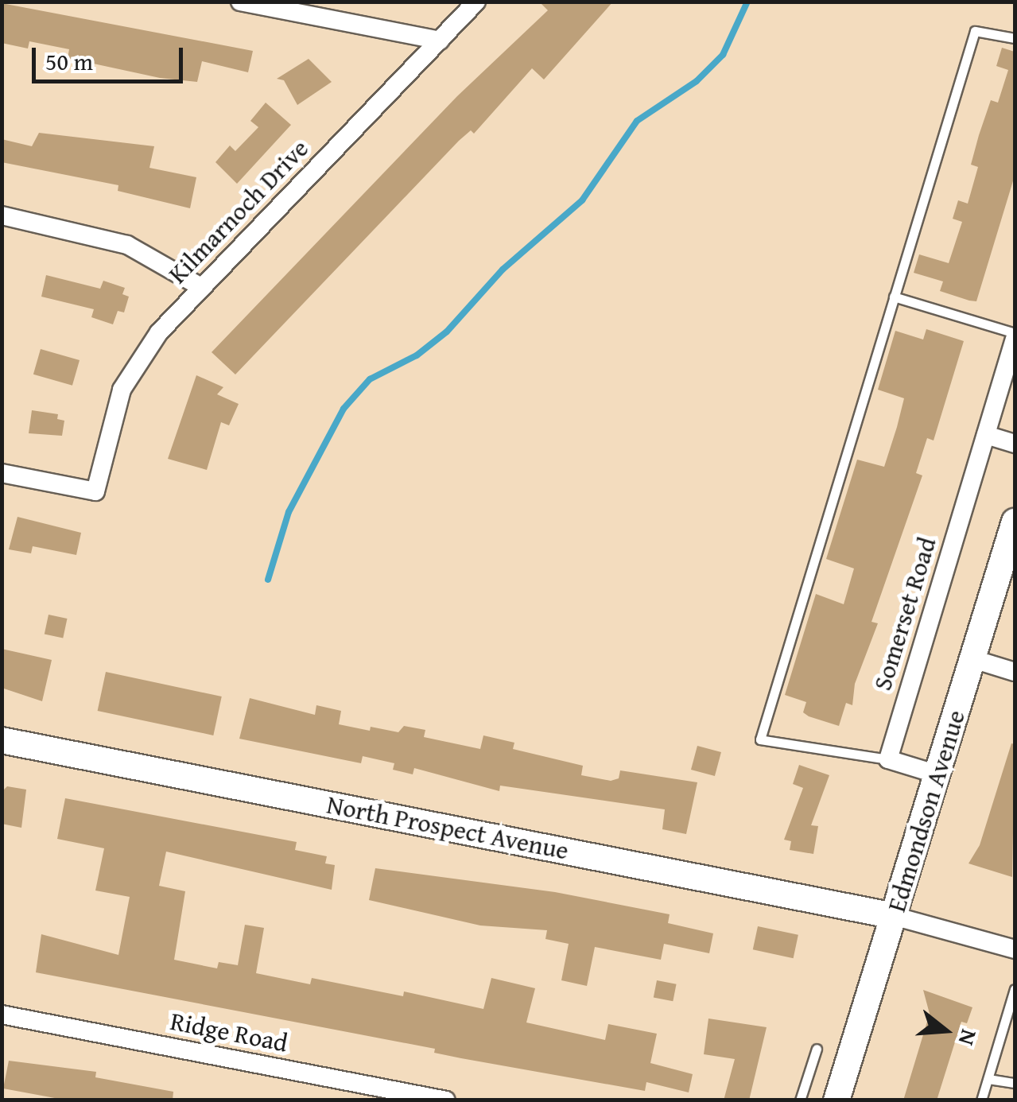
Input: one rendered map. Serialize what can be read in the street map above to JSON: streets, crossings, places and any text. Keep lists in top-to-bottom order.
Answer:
{
  "streets": {
    "street": [
      "Kilmarnoch Drive",
      "Somerset Road",
      "Edmondson Avenue",
      "North Prospect Avenue",
      "Ridge Road"
    ]
  },
  "crossings": [
    ["Edmondson Avenue", "North Prospect Avenue"]
  ],
  "scale_bar": "50 m",
  "north": "right"
}
